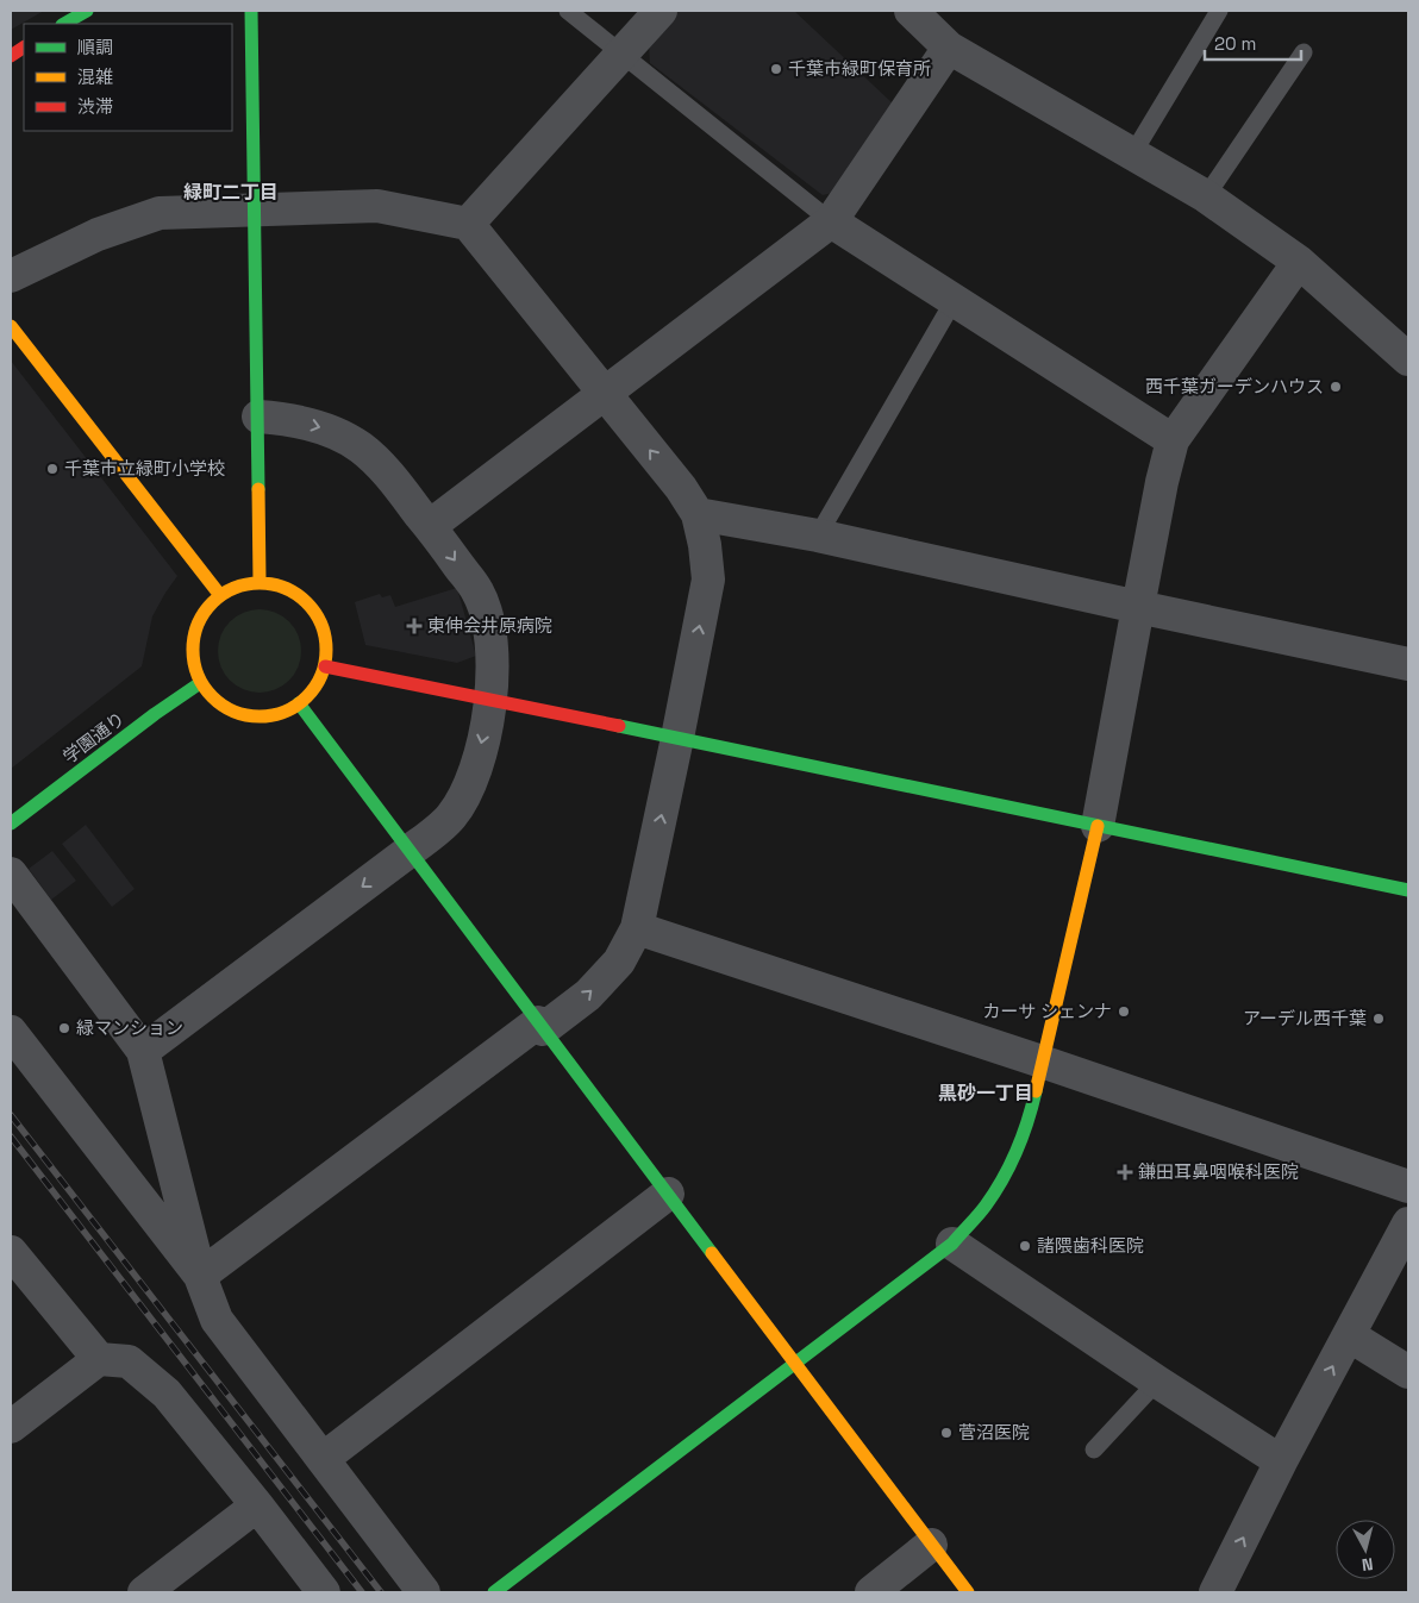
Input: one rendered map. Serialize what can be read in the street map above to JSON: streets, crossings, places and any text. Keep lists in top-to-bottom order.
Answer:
{
  "streets": {
    "street": ["学園通り"]
  },
  "districts": ["緑町二丁目", "黒砂一丁目"],
  "places": {
    "other": [
      "千葉市緑町保育所",
      "西千葉ガーデンハウス",
      "千葉市立緑町小学校",
      "カーサ シェンナ",
      "アーデル西千葉",
      "緑マンション",
      "諸隈歯科医院",
      "菅沼医院"
    ],
    "health": ["東伸会井原病院", "鎌田耳鼻咽喉科医院"]
  },
  "legend": ["順調", "混雑", "渋滞"],
  "scale_bar": "20 m",
  "north": "bottom"
}
